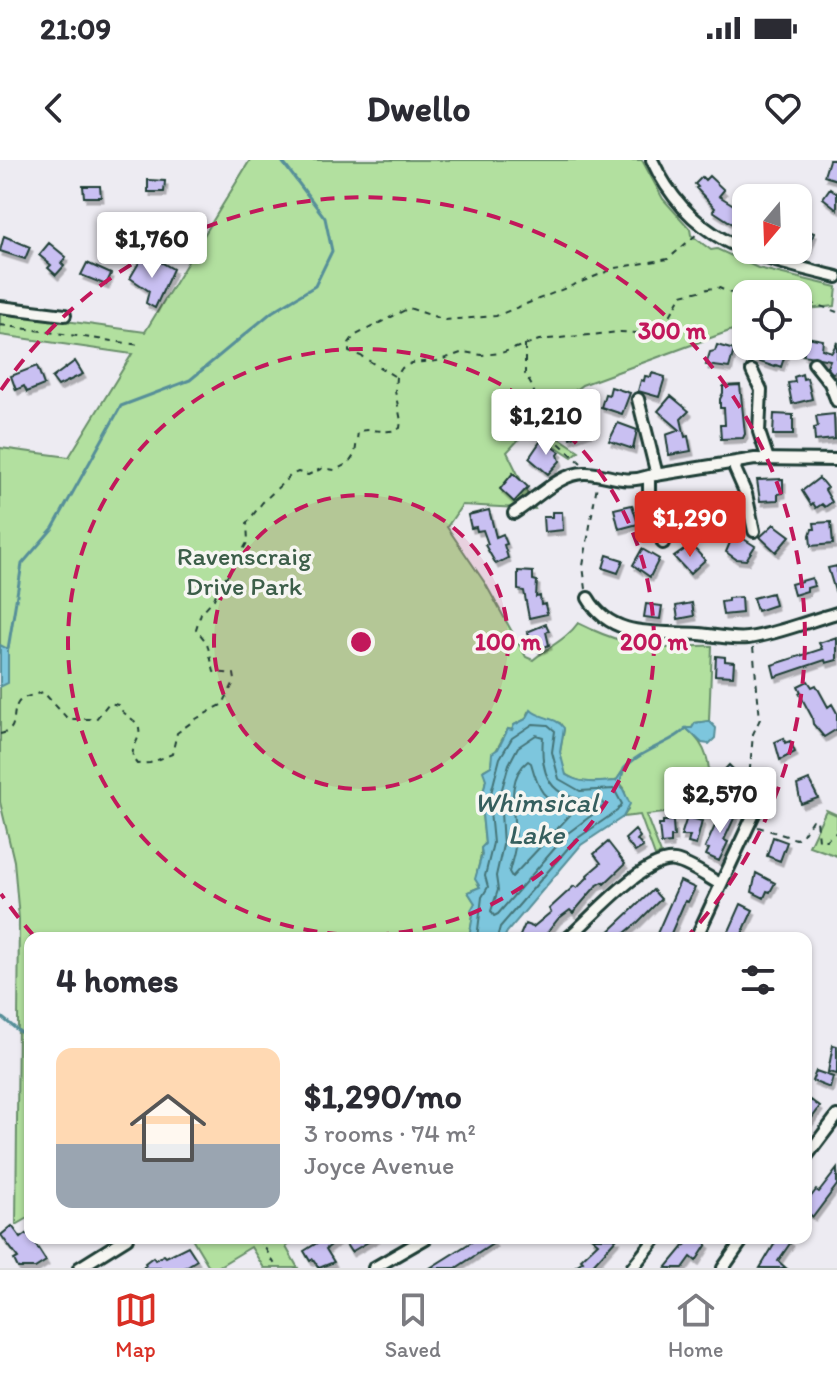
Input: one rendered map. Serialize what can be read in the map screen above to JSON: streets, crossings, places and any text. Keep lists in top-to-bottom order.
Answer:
{
  "water": ["Whimsical Lake"],
  "parks": ["Ravenscraig Drive Park"],
  "north": "bottom",
  "page": {
    "status": "21:09",
    "header": "Dwello",
    "price": [
      "$1,760",
      "$1,210",
      "$1,290",
      "$2,570"
    ],
    "heading": "4 homes",
    "list": [
      {
        "name": "$1,290/mo",
        "note": "3 rooms · 74 m² · Joyce Avenue"
      }
    ],
    "tabs": ["Map", "Saved", "Home"]
  },
  "rings": ["300 m", "100 m", "200 m"]
}
